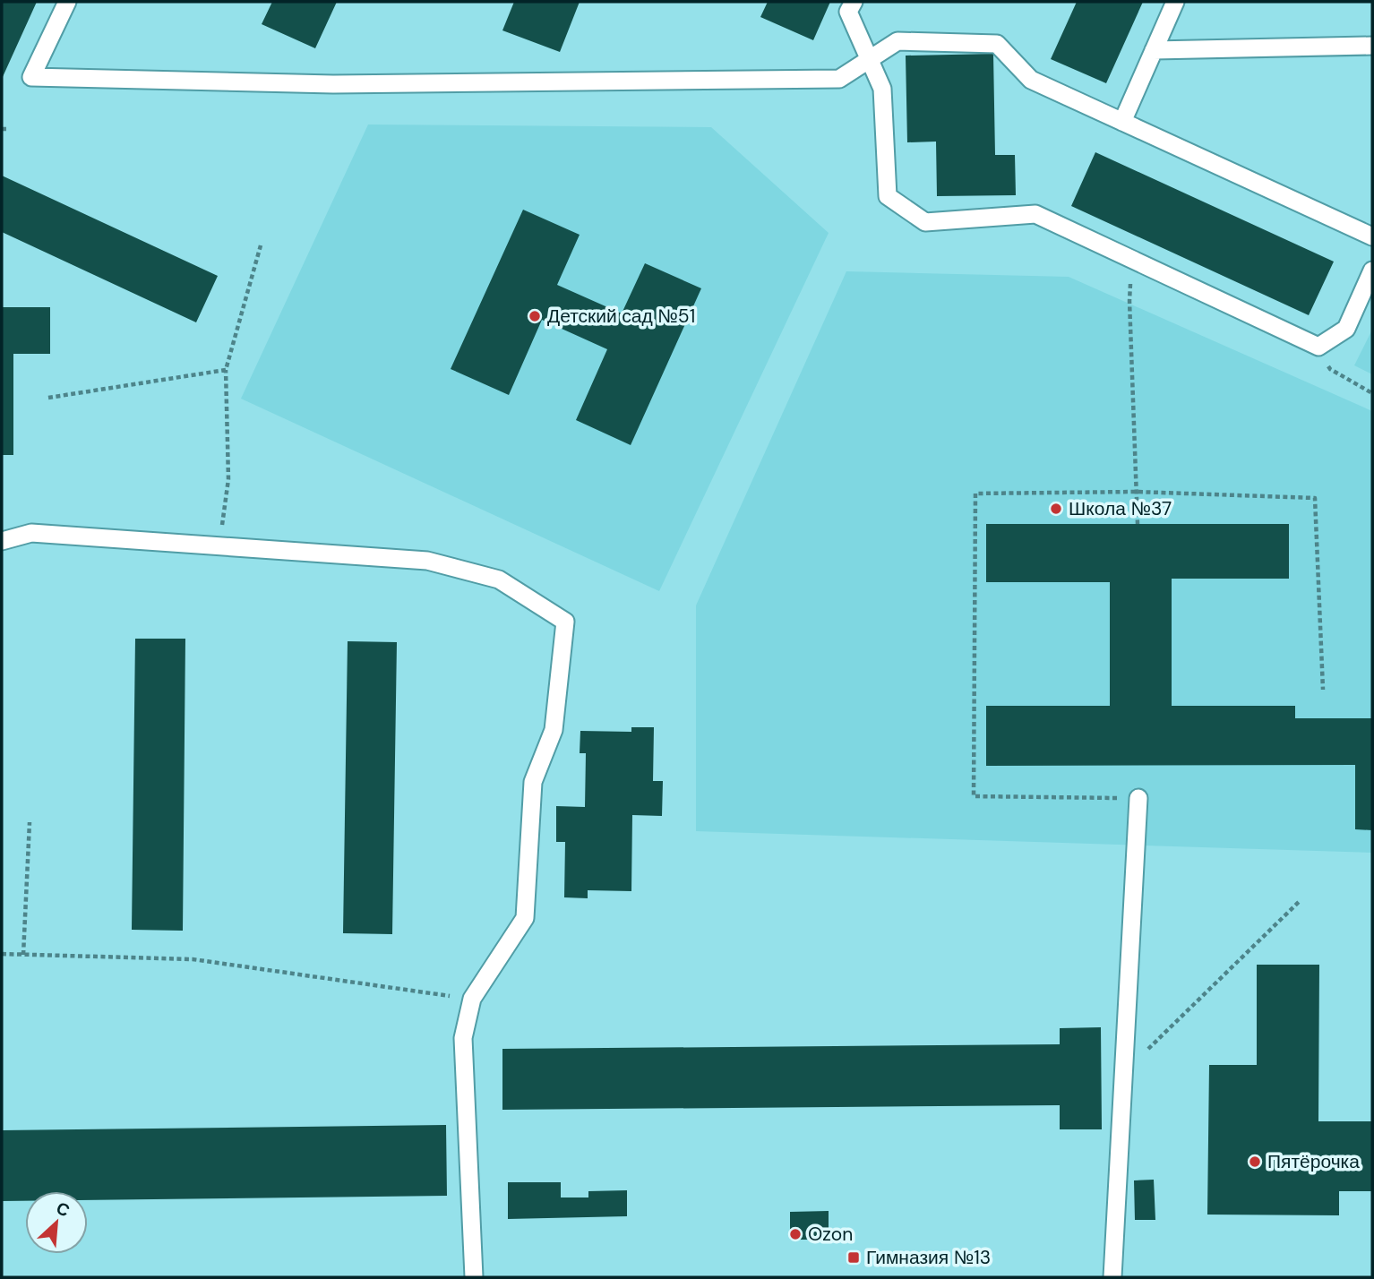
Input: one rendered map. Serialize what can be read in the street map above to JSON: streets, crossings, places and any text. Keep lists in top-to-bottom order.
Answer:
{
  "places": {
    "other": [
      "Детский сад №51",
      "Школа №37",
      "Пятёрочка",
      "Ozon"
    ],
    "transit": ["Гимназия №13"]
  },
  "north": "top right"
}
